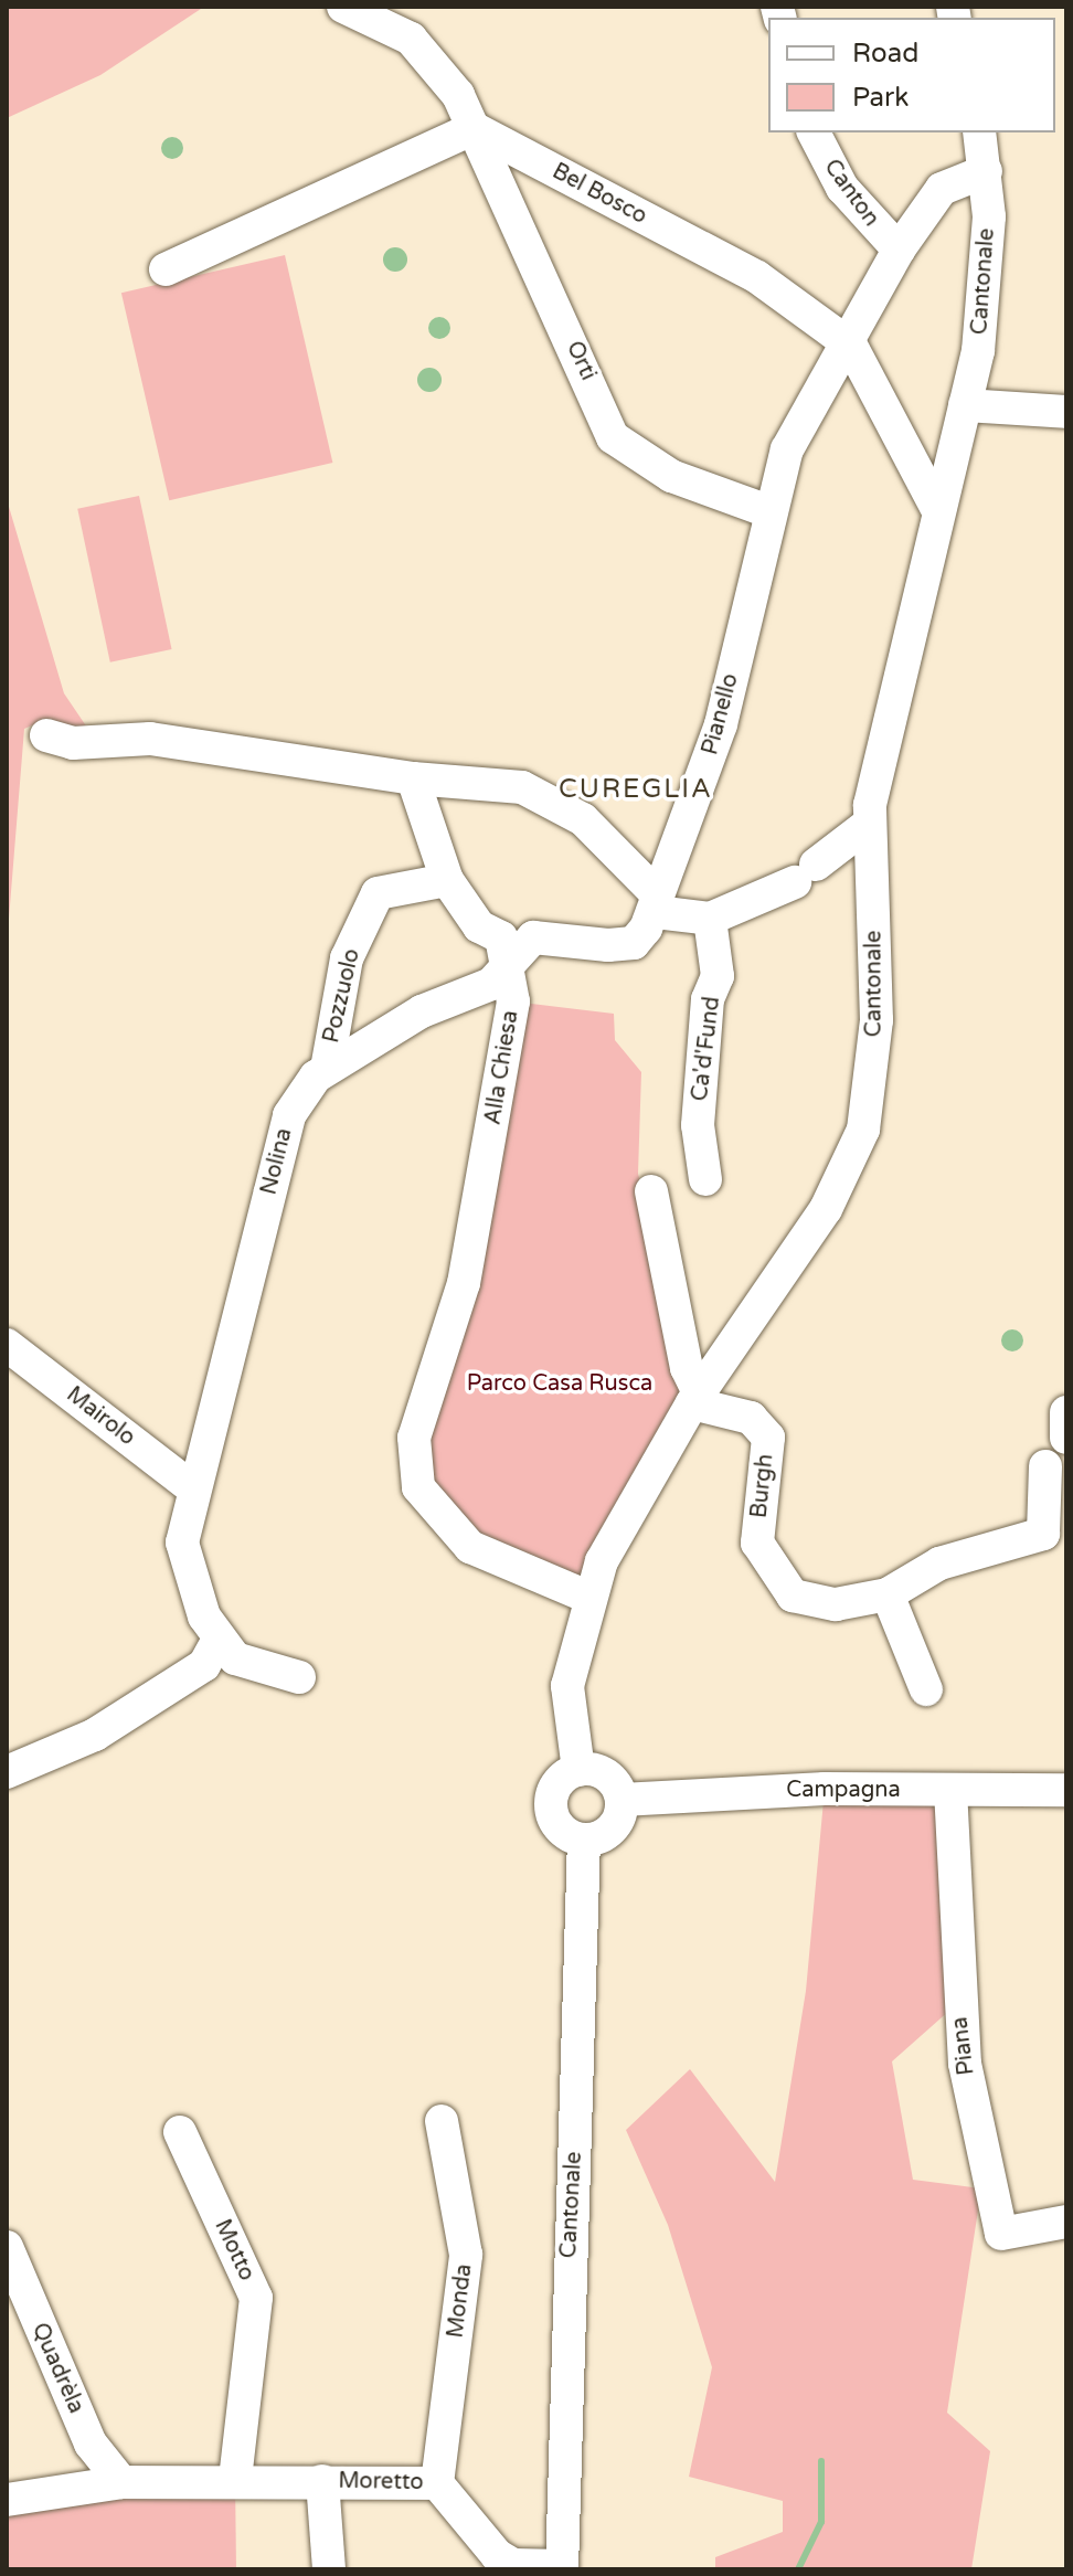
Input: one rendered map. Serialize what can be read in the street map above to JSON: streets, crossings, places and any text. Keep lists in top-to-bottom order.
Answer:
{
  "streets": {
    "street": [
      "Canton",
      "Bel Bosco",
      "Cantonale",
      "Orti",
      "Pianello",
      "Pozzuolo",
      "Ca'd'Fund",
      "Alla Chiesa",
      "Nolina",
      "Mairolo",
      "Burgh",
      "Campagna",
      "Piana",
      "Motto",
      "Monda",
      "Quadrèla",
      "Moretto"
    ]
  },
  "crossings": [
    ["Canton", "Pianello"],
    ["Bel Bosco", "Cantonale"],
    ["Bel Bosco", "Orti"],
    ["Bel Bosco", "Pianello"],
    ["Cantonale", "Pianello"],
    ["Cantonale", "Alla Chiesa"],
    ["Cantonale", "Burgh"],
    ["Cantonale", "Campagna"],
    ["Cantonale", "Moretto"],
    ["Orti", "Pianello"],
    ["Pianello", "Nolina"],
    ["Pozzuolo", "Nolina"],
    ["Alla Chiesa", "Nolina"],
    ["Nolina", "Mairolo"],
    ["Campagna", "Piana"],
    ["Motto", "Moretto"],
    ["Monda", "Moretto"],
    ["Quadrèla", "Moretto"]
  ],
  "districts": ["CUREGLIA"],
  "parks": ["Parco Casa Rusca"],
  "legend": ["Road", "Park"]
}
